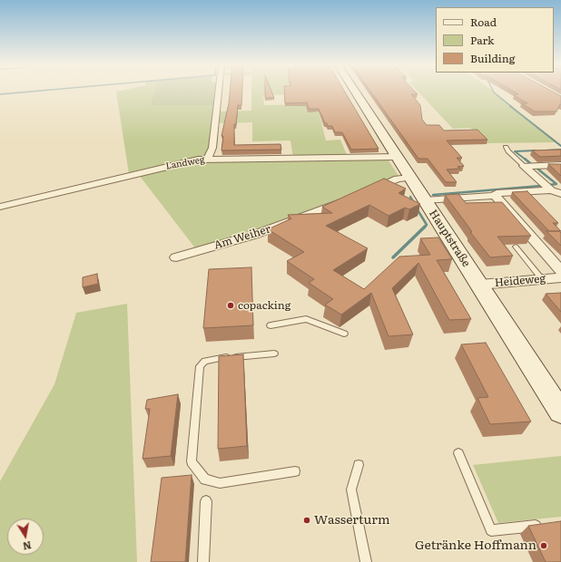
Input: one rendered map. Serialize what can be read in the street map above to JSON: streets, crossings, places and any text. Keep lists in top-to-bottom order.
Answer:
{
  "streets": {
    "main road": ["Hauptstraße"],
    "street": ["Landweg", "Am Weiher", "Heideweg"]
  },
  "crossings": [
    ["Landweg", "Hauptstraße"],
    ["Hauptstraße", "Heideweg"]
  ],
  "places": ["copacking", "Wasserturm", "Getränke Hoffmann"],
  "legend": ["Road", "Park", "Building"],
  "north": "bottom"
}
